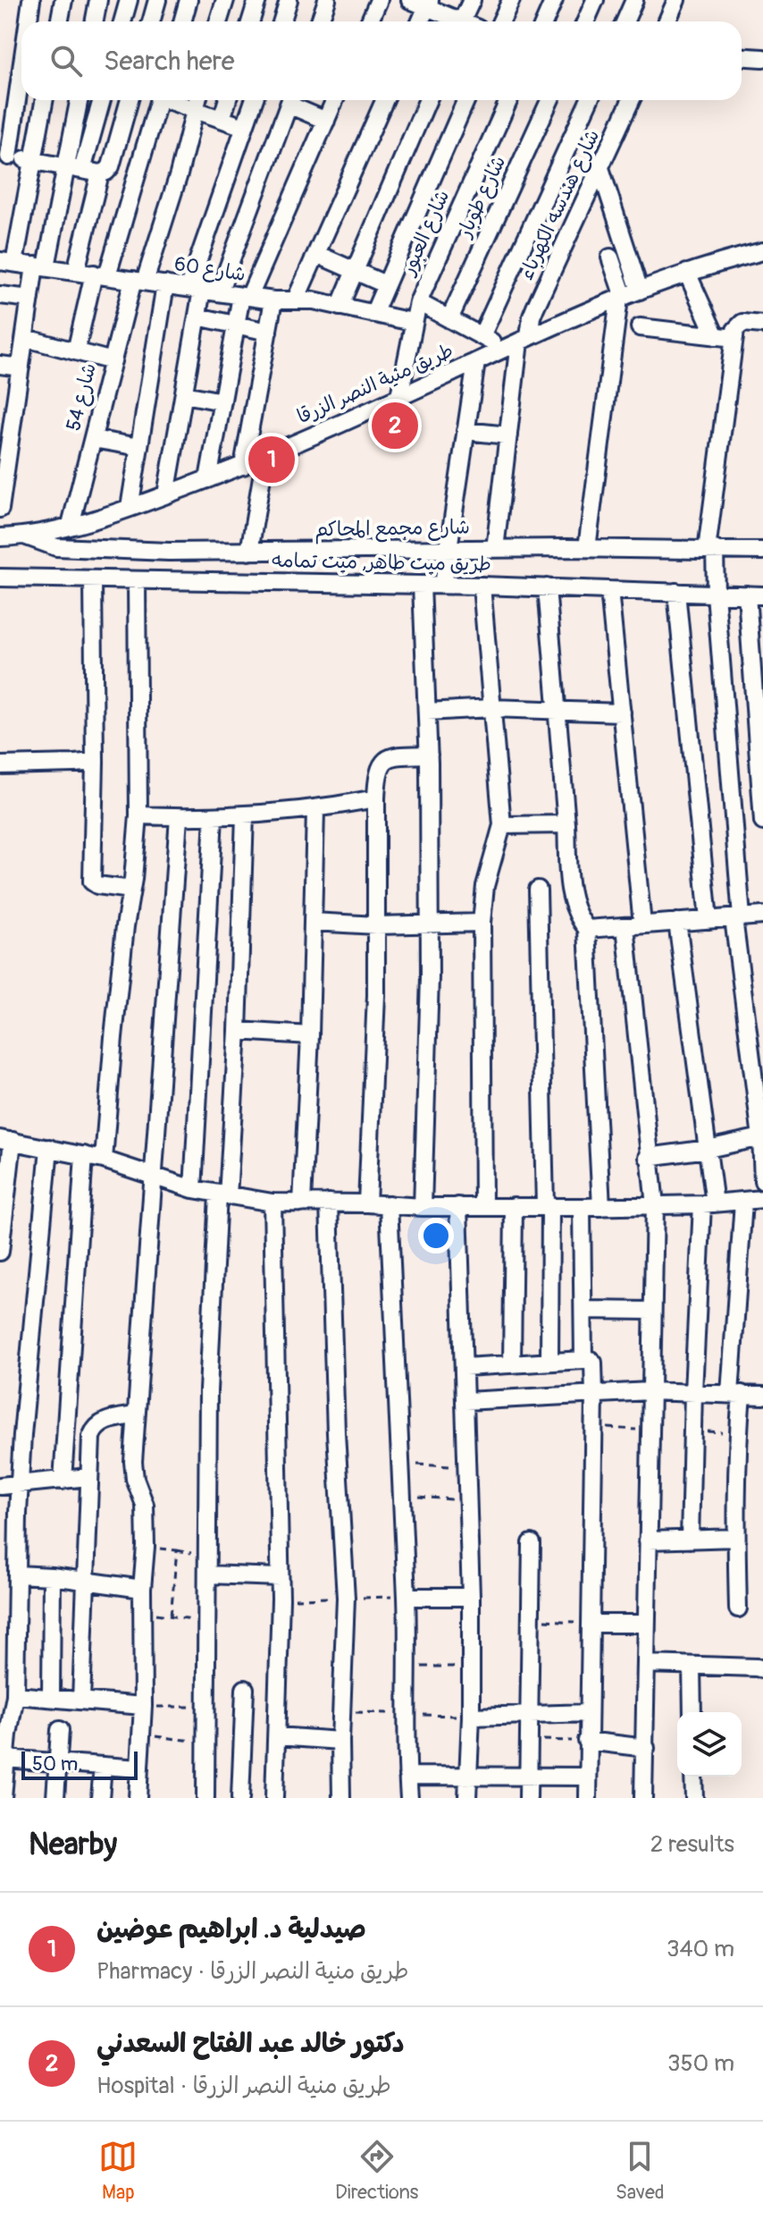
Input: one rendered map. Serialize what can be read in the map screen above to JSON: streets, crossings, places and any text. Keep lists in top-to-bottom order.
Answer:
{
  "streets": {
    "street": [
      "شارع طوبار",
      "شارع هندسه الكهرباء",
      "شارع العبور",
      "شارع 60",
      "طريق منية النصر الزرقا",
      "شارع 54",
      "شارع مجمع المحاكم",
      "طريق ميت طاهر, ميت تمامه"
    ]
  },
  "crossings": [
    ["شارع هندسه الكهرباء", "طريق منية النصر الزرقا"],
    ["شارع هندسه الكهرباء", "شارع مجمع المحاكم"],
    ["شارع العبور", "شارع 60"],
    ["شارع العبور", "طريق منية النصر الزرقا"],
    ["شارع 60", "شارع 54"],
    ["طريق منية النصر الزرقا", "شارع 54"],
    ["طريق منية النصر الزرقا", "شارع مجمع المحاكم"]
  ],
  "scale_bar": "50 m",
  "page": {
    "search": "Search here",
    "pins": ["2", "1"],
    "scale": "50 m",
    "heading": ["Nearby", "2 results"],
    "list": [
      {
        "mark": "1",
        "name": "صيدلية د. ابراهيم عوضين",
        "note": "Pharmacy · طريق منية النصر الزرقا",
        "value": "340 m"
      },
      {
        "mark": "2",
        "name": "دكتور خالد عبد الفتاح السعدني",
        "note": "Hospital · طريق منية النصر الزرقا",
        "value": "350 m"
      }
    ],
    "nav": ["Map", "Directions", "Saved"]
  }
}
